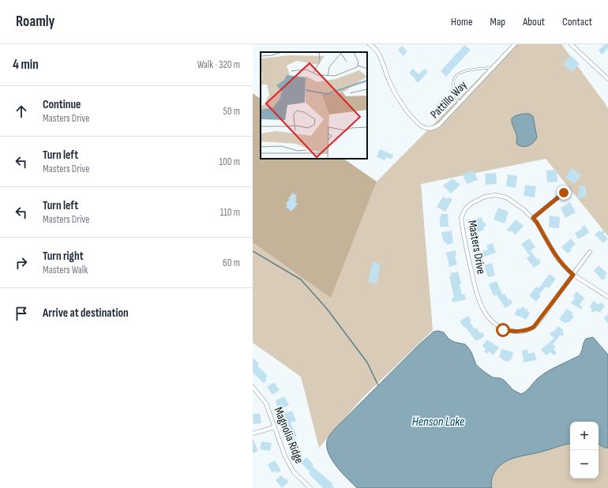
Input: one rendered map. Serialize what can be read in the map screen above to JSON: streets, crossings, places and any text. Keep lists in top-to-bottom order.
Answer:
{
  "streets": {
    "street": ["Pattillo Way", "Masters Drive", "Magnolia Ridge"]
  },
  "water": ["Henson Lake"],
  "page": {
    "header": "Roamly",
    "nav": [
      "Home",
      "Map",
      "About",
      "Contact"
    ],
    "heading": ["4 min", "Walk · 320 m"],
    "list": [
      ["Continue", "Masters Drive", "50 m"],
      ["Turn left", "Masters Drive", "100 m"],
      ["Turn left", "Masters Drive", "110 m"],
      ["Turn right", "Masters Walk", "60 m"],
      "Arrive at destination"
    ],
    "map_buttons": ["+", "−"]
  }
}
